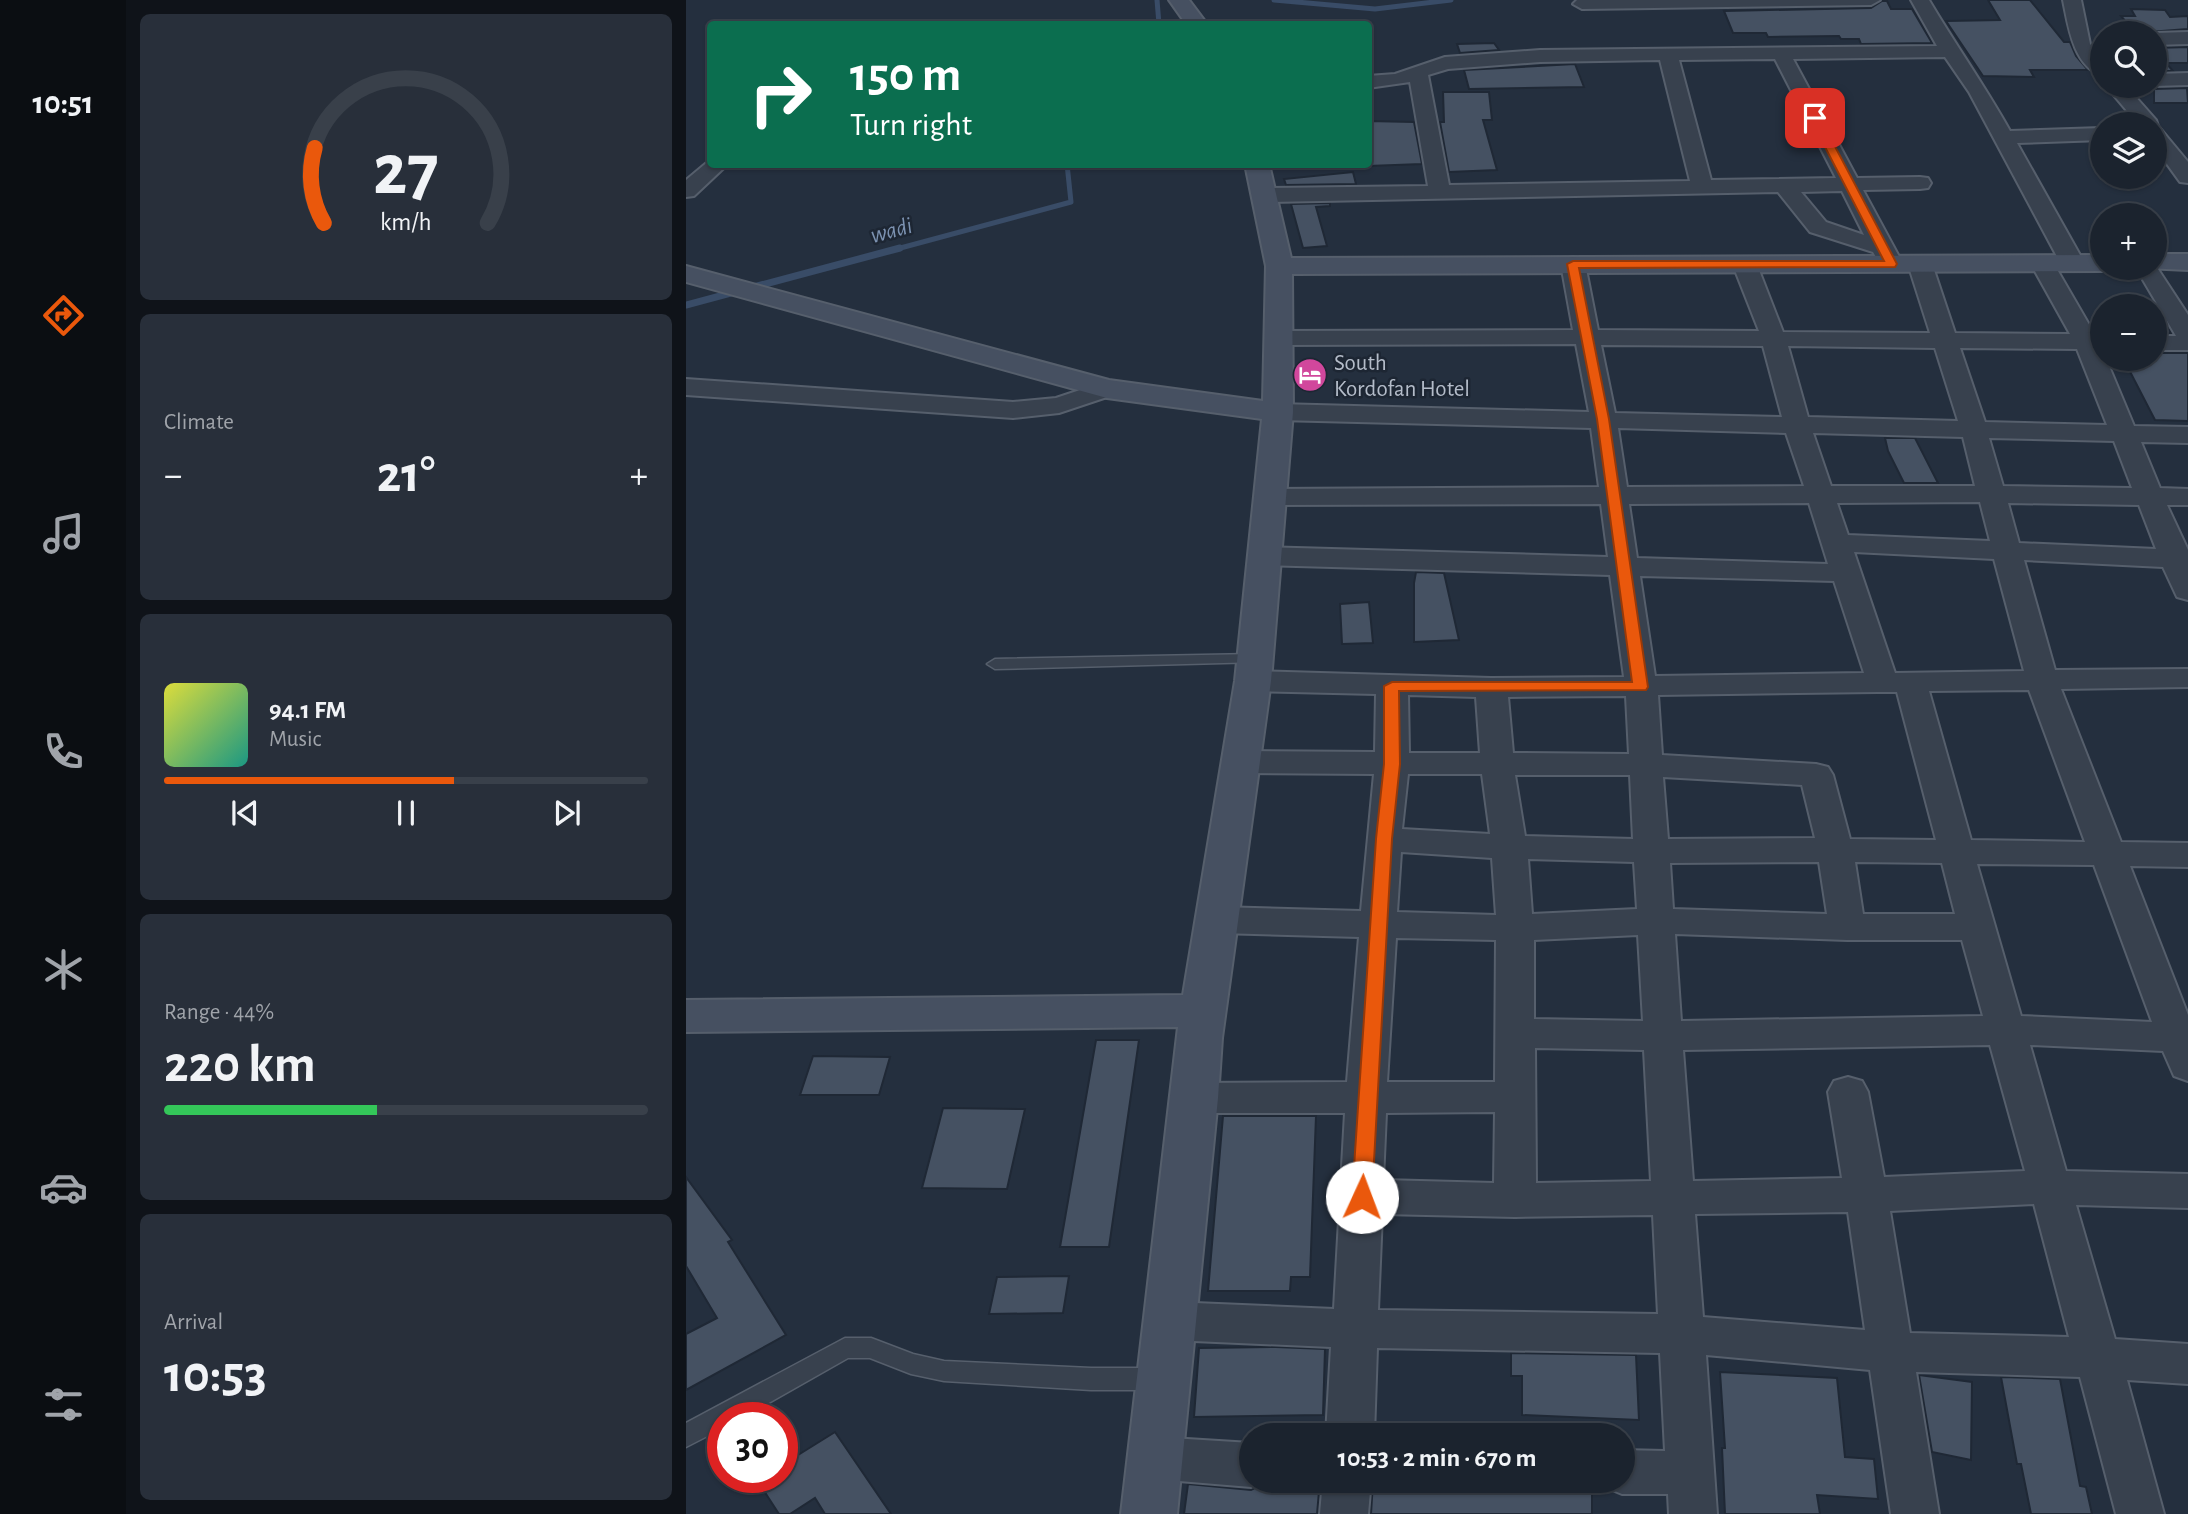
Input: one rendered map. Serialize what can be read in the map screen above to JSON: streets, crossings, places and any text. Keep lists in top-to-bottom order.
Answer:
{
  "water": ["wadi"],
  "places": {
    "hotel": ["South Kordofan Hotel"]
  },
  "page": {
    "tabs": "10:51",
    "map_buttons": ["+", "−"],
    "turn": ["150 m", "Turn right"],
    "tile": [
      "Climate",
      ["Range · 44%", "220 km"],
      ["Arrival", "10:53"]
    ],
    "heat": ["−", "21°", "+"],
    "song": ["94.1 FM", "Music"],
    "limit": "30",
    "trip": "10:53 · 2 min · 670 m",
    "gauge": ["27", "km/h"]
  }
}
